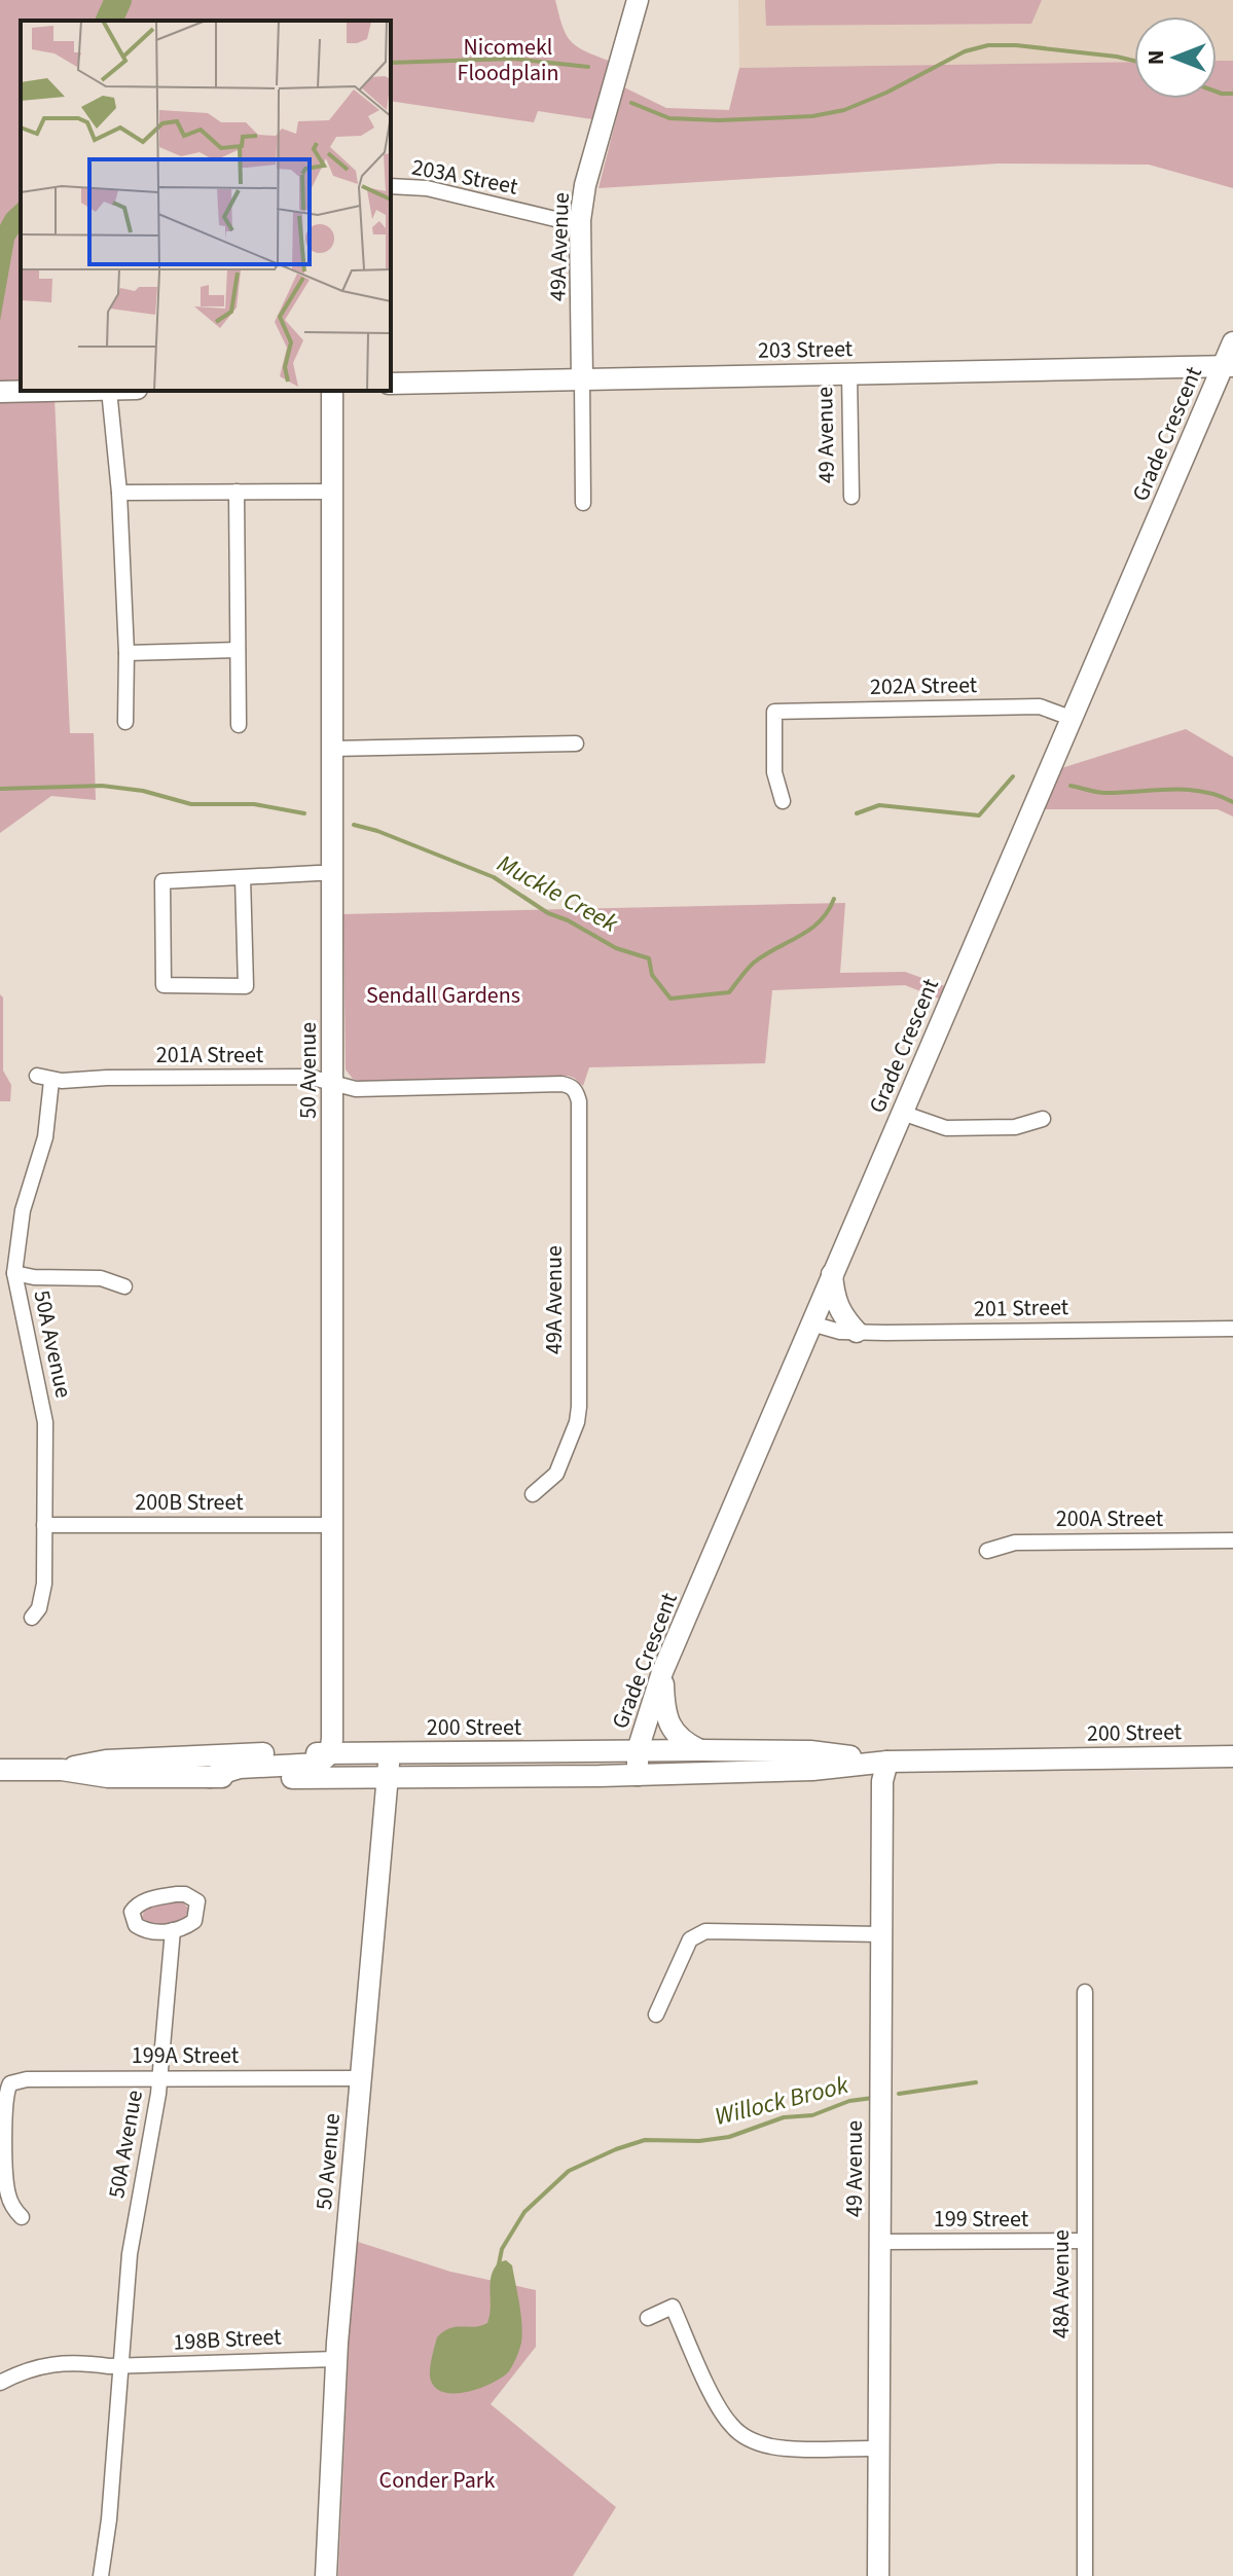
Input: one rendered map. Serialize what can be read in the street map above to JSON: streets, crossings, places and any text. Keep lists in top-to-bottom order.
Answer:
{
  "streets": {
    "street": [
      "203A Street",
      "49A Avenue",
      "203 Street",
      "Grade Crescent",
      "49 Avenue",
      "202A Street",
      "201A Street",
      "50 Avenue",
      "201 Street",
      "50A Avenue",
      "200B Street",
      "200A Street",
      "200 Street",
      "199A Street",
      "199 Street",
      "48A Avenue",
      "198B Street"
    ]
  },
  "crossings": [
    ["203A Street", "49A Avenue"],
    ["49A Avenue", "203 Street"],
    ["49A Avenue", "201A Street"],
    ["203 Street", "Grade Crescent"],
    ["203 Street", "49 Avenue"],
    ["Grade Crescent", "202A Street"],
    ["Grade Crescent", "201 Street"],
    ["Grade Crescent", "200 Street"],
    ["49 Avenue", "200 Street"],
    ["49 Avenue", "199 Street"],
    ["201A Street", "50 Avenue"],
    ["201A Street", "50A Avenue"],
    ["50 Avenue", "200B Street"],
    ["50 Avenue", "200 Street"],
    ["50 Avenue", "199A Street"],
    ["50 Avenue", "198B Street"],
    ["50A Avenue", "200B Street"],
    ["50A Avenue", "199A Street"],
    ["50A Avenue", "198B Street"],
    ["199 Street", "48A Avenue"]
  ],
  "water": ["Muckle Creek", "Willock Brook"],
  "parks": ["Nicomekl Floodplain", "Sendall Gardens", "Conder Park"],
  "north": "left"
}
